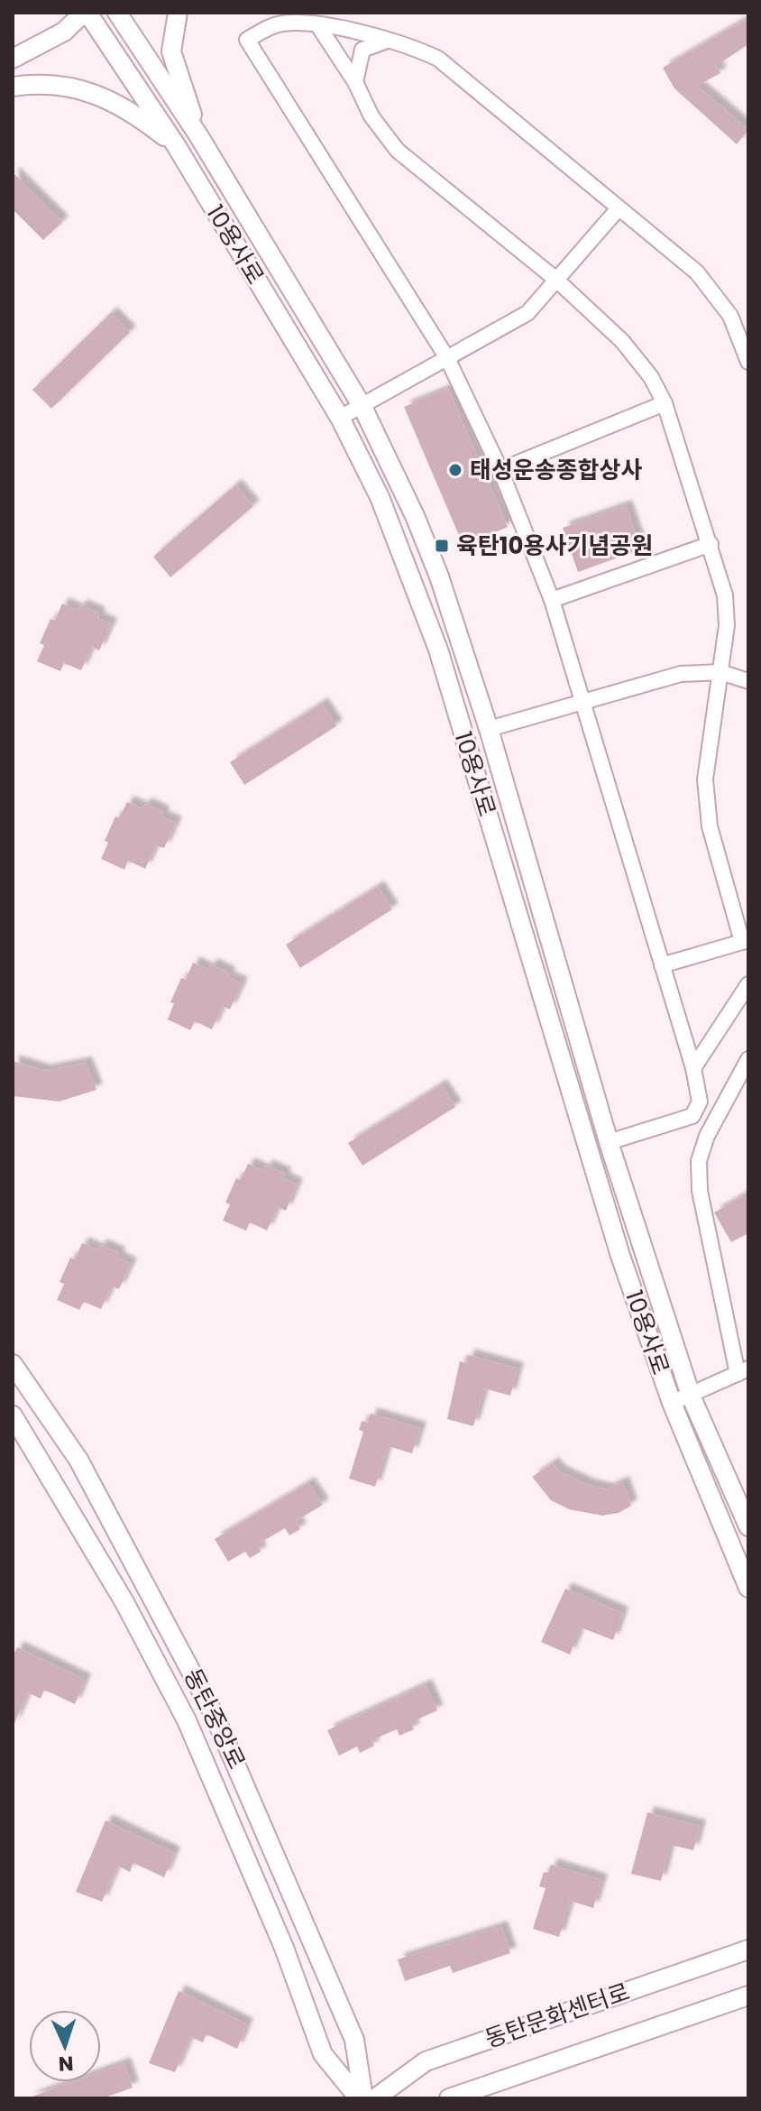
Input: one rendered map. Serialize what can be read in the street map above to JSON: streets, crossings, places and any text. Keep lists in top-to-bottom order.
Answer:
{
  "streets": {
    "street": ["10용사로", "동탄중앙로", "동탄문화센터로"]
  },
  "places": {
    "other": ["태성운송종합상사"],
    "transit": ["육탄10용사기념공원"]
  },
  "north": "bottom"
}
